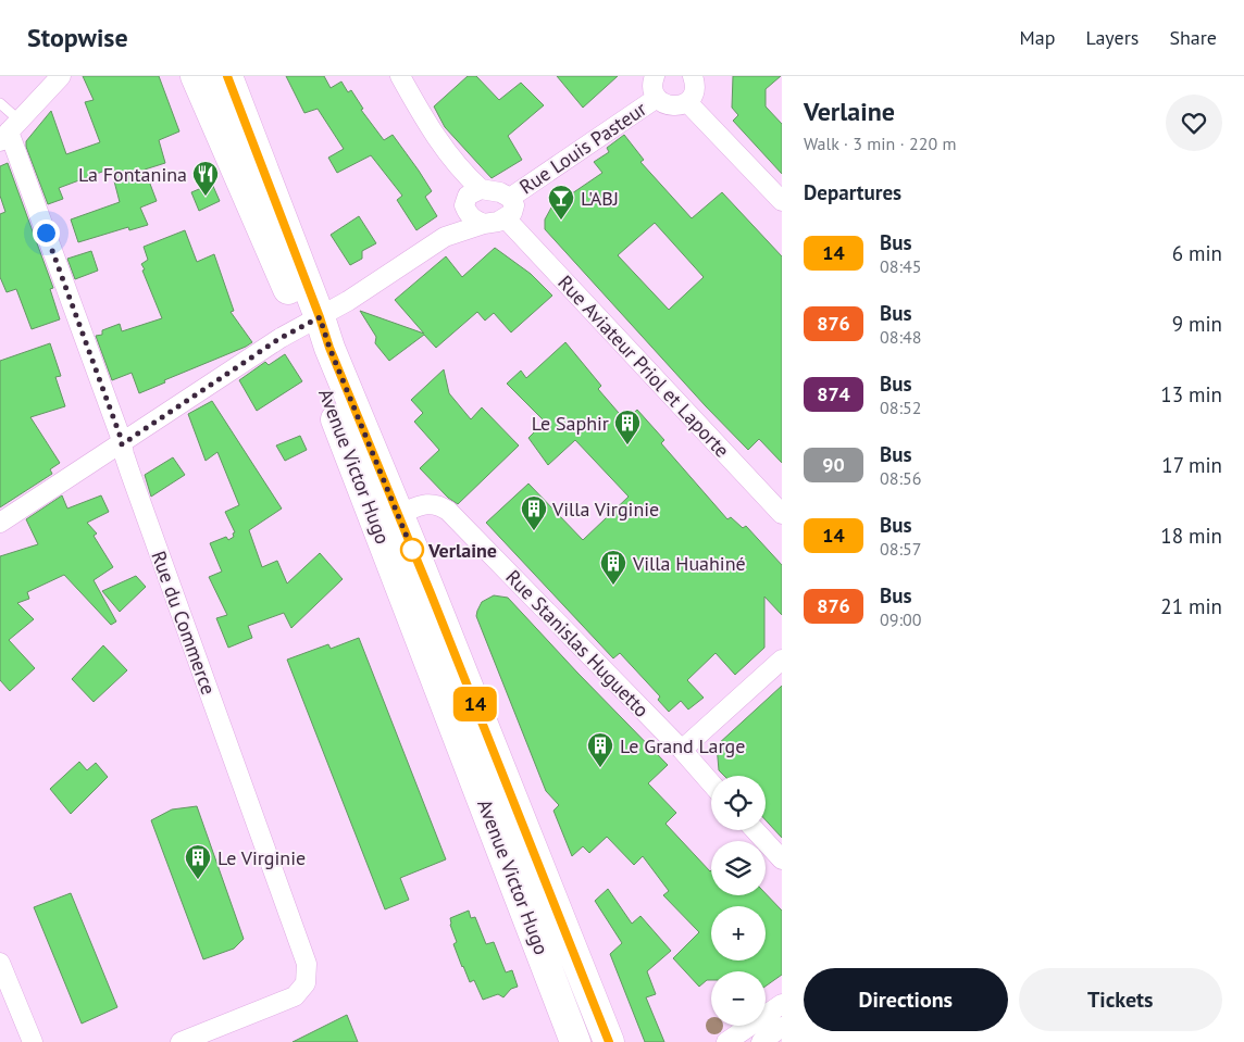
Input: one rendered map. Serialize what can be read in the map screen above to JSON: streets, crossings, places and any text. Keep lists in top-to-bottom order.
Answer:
{
  "streets": {
    "main road": ["Avenue Victor Hugo"],
    "street": [
      "Rue Louis Pasteur",
      "Rue Aviateur Priol et Laporte",
      "Rue du Commerce",
      "Rue Stanislas Huguetto"
    ]
  },
  "crossings": [
    ["Rue Louis Pasteur", "Rue Aviateur Priol et Laporte"],
    ["Avenue Victor Hugo", "Rue Stanislas Huguetto"]
  ],
  "places": {
    "restaurant": ["La Fontanina"],
    "bar": ["L'ABJ"],
    "building": [
      "Le Saphir",
      "Villa Virginie",
      "Villa Huahiné",
      "Le Grand Large",
      "Le Virginie"
    ],
    "other": ["Verlaine"]
  },
  "lines": ["bus line 14"],
  "page": {
    "header": "Stopwise",
    "nav": ["Map", "Layers", "Share"],
    "on_map": "14",
    "heading": [
      ["Verlaine", "Walk · 3 min · 220 m"],
      "Departures"
    ],
    "list": [
      {
        "mark": "14",
        "name": "Bus",
        "note": "08:45",
        "value": "6 min"
      },
      {
        "mark": "876",
        "name": "Bus",
        "note": "08:48",
        "value": "9 min"
      },
      {
        "mark": "874",
        "name": "Bus",
        "note": "08:52",
        "value": "13 min"
      },
      {
        "mark": "90",
        "name": "Bus",
        "note": "08:56",
        "value": "17 min"
      },
      {
        "mark": "14",
        "name": "Bus",
        "note": "08:57",
        "value": "18 min"
      },
      {
        "mark": "876",
        "name": "Bus",
        "note": "09:00",
        "value": "21 min"
      }
    ],
    "map_buttons": ["+", "−"],
    "buttons": ["Directions", "Tickets"]
  }
}
